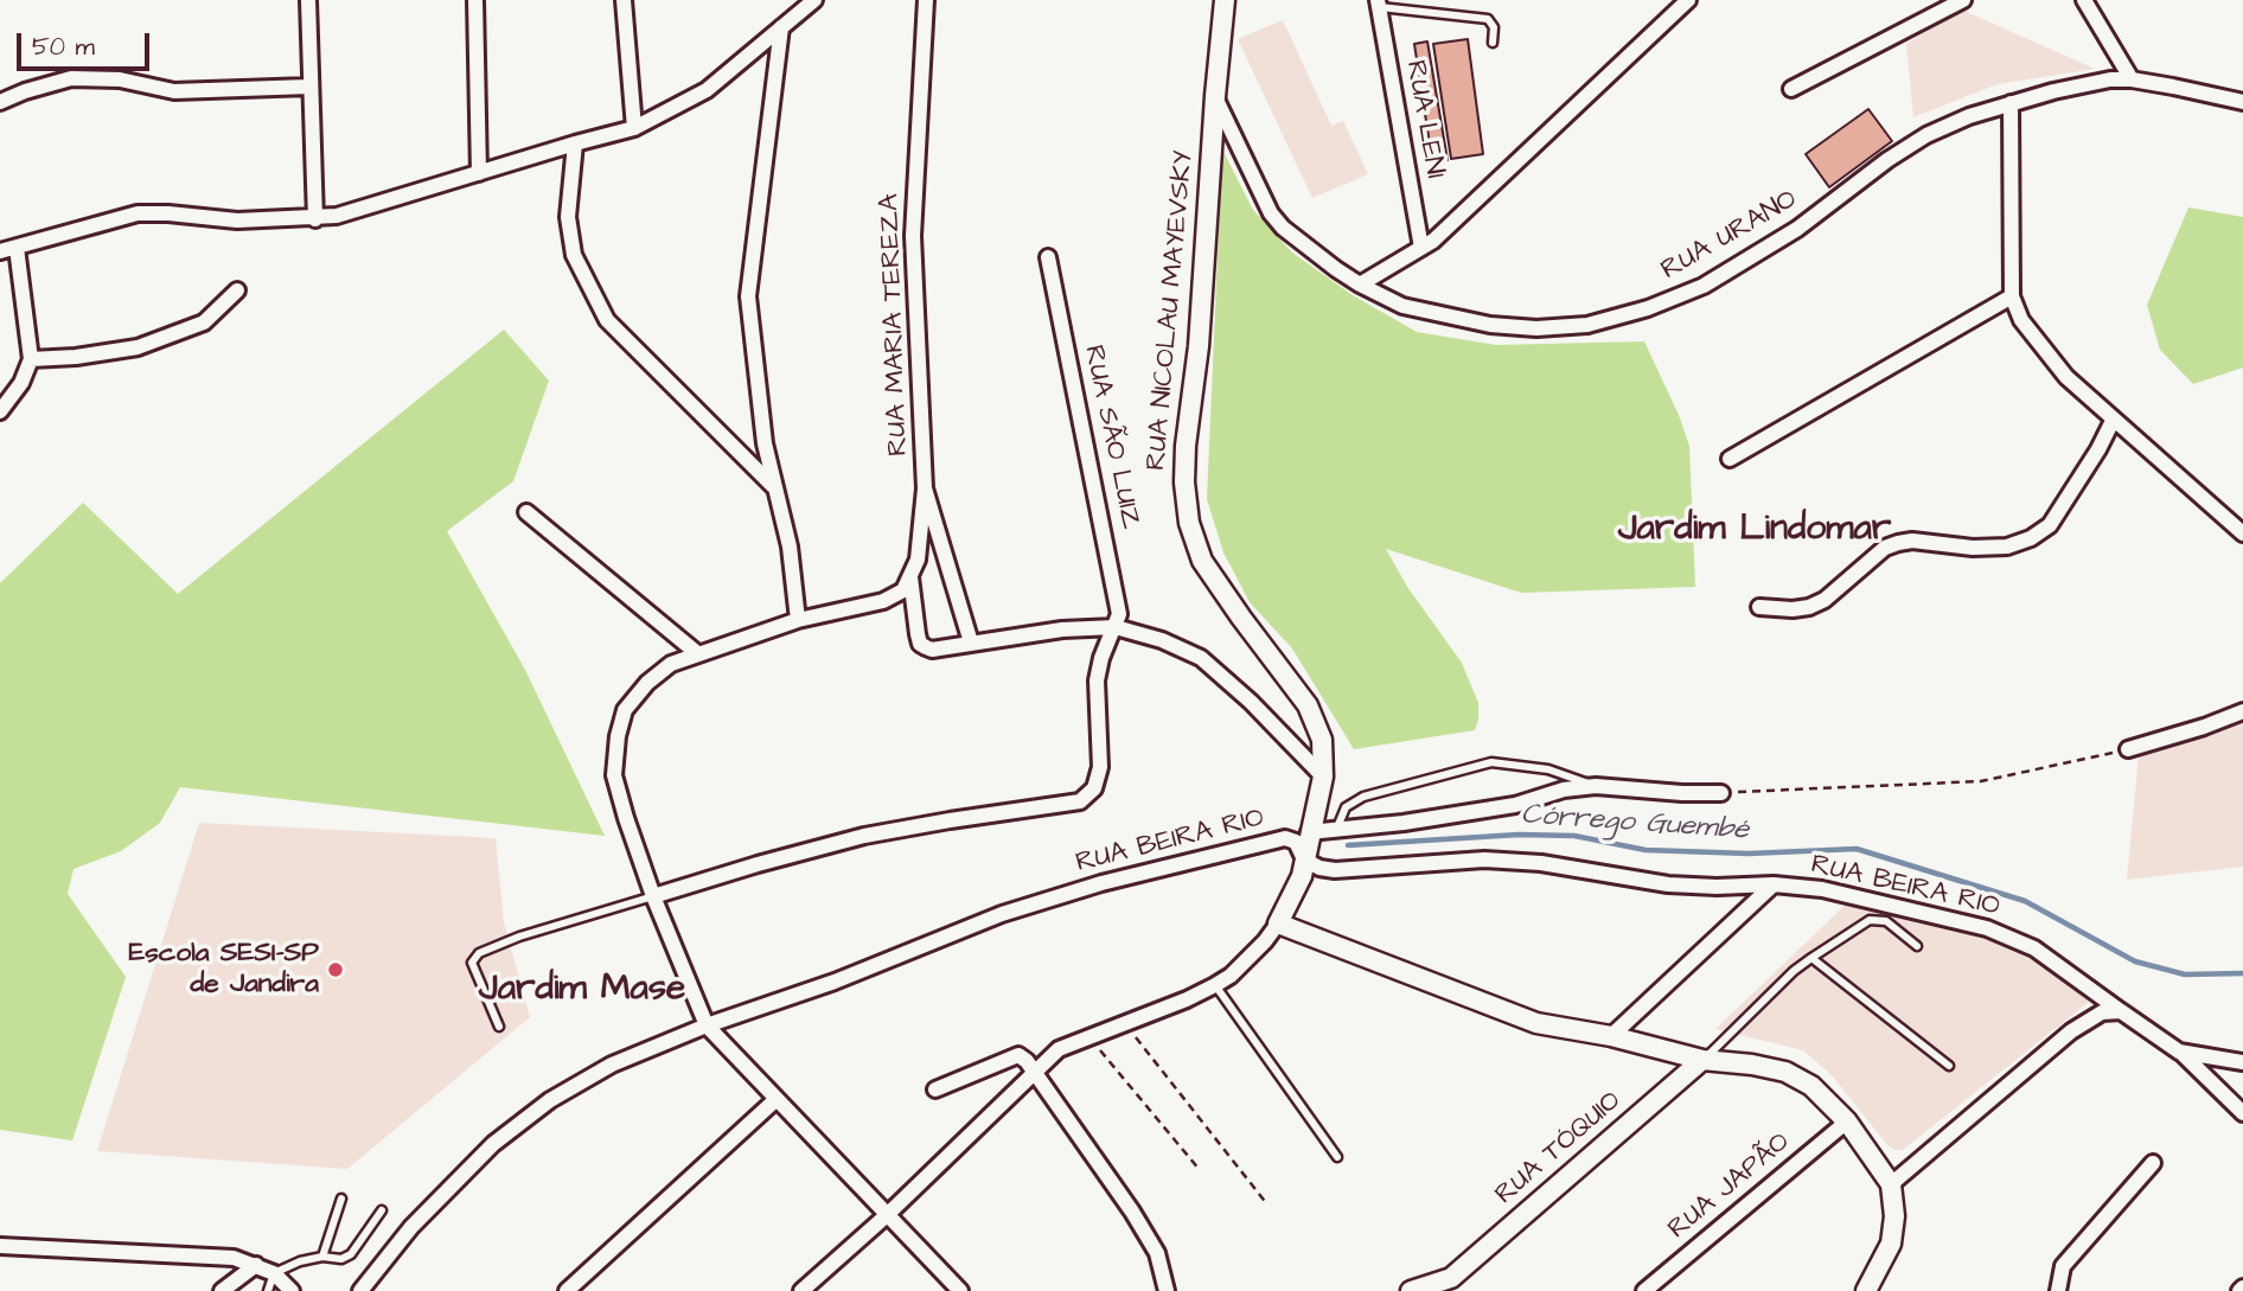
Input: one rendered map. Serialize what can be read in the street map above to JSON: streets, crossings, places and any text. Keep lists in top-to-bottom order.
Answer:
{
  "streets": {
    "street": [
      "RUA LENI",
      "RUA URANO",
      "RUA NICOLAU MAYEVSKY",
      "RUA MARIA TEREZA",
      "RUA SÃO LUIZ",
      "RUA BEIRA RIO",
      "RUA TÓQUIO",
      "RUA JAPÃO"
    ]
  },
  "crossings": [
    ["RUA URANO", "RUA NICOLAU MAYEVSKY"],
    ["RUA NICOLAU MAYEVSKY", "RUA BEIRA RIO"]
  ],
  "districts": ["Jardim Lindomar", "Jardim Mase"],
  "water": ["Córrego Guembé"],
  "places": ["Escola SESI-SP de Jandira"],
  "scale_bar": "50 m"
}
